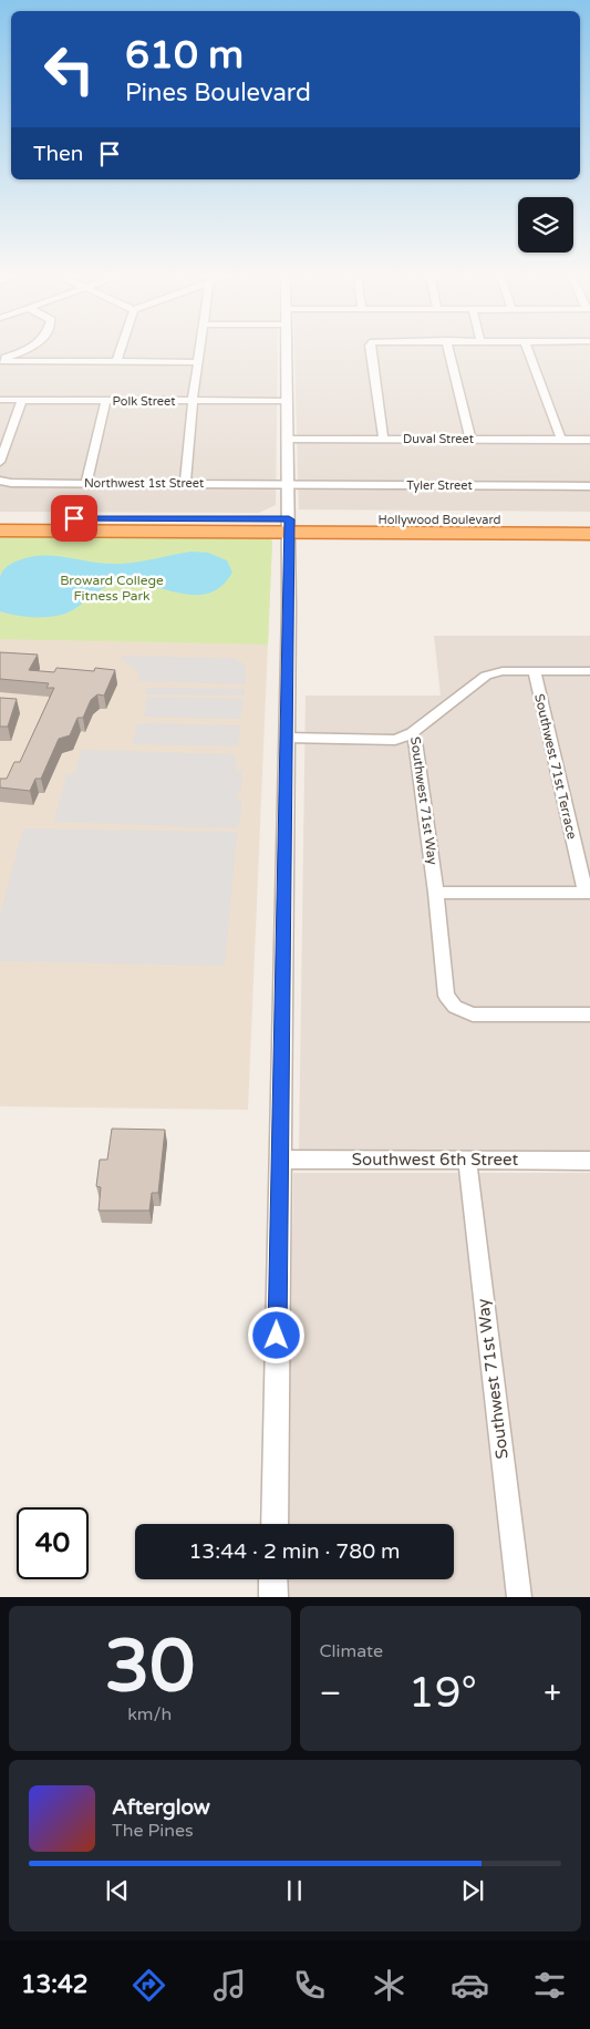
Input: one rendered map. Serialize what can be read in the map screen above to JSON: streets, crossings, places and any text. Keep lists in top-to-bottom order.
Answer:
{
  "streets": {
    "highway": ["Hollywood Boulevard"],
    "street": [
      "Polk Street",
      "Duval Street",
      "Northwest 1st Street",
      "Tyler Street",
      "Southwest 71st Terrace",
      "Southwest 71st Way",
      "Southwest 6th Street"
    ]
  },
  "crossings": [
    ["Northwest 1st Street", "Tyler Street"],
    ["Southwest 71st Terrace", "Southwest 71st Way"],
    ["Southwest 71st Way", "Southwest 6th Street"]
  ],
  "parks": ["Broward College Fitness Park"],
  "page": {
    "turn": ["610 m", "Pines Boulevard"],
    "then": "Then",
    "limit": "40",
    "trip": "13:44 · 2 min · 780 m",
    "tile": [
      ["30", "km/h"],
      "Climate"
    ],
    "heat": ["−", "19°", "+"],
    "song": ["Afterglow", "The Pines"],
    "tabs": "13:42"
  }
}
